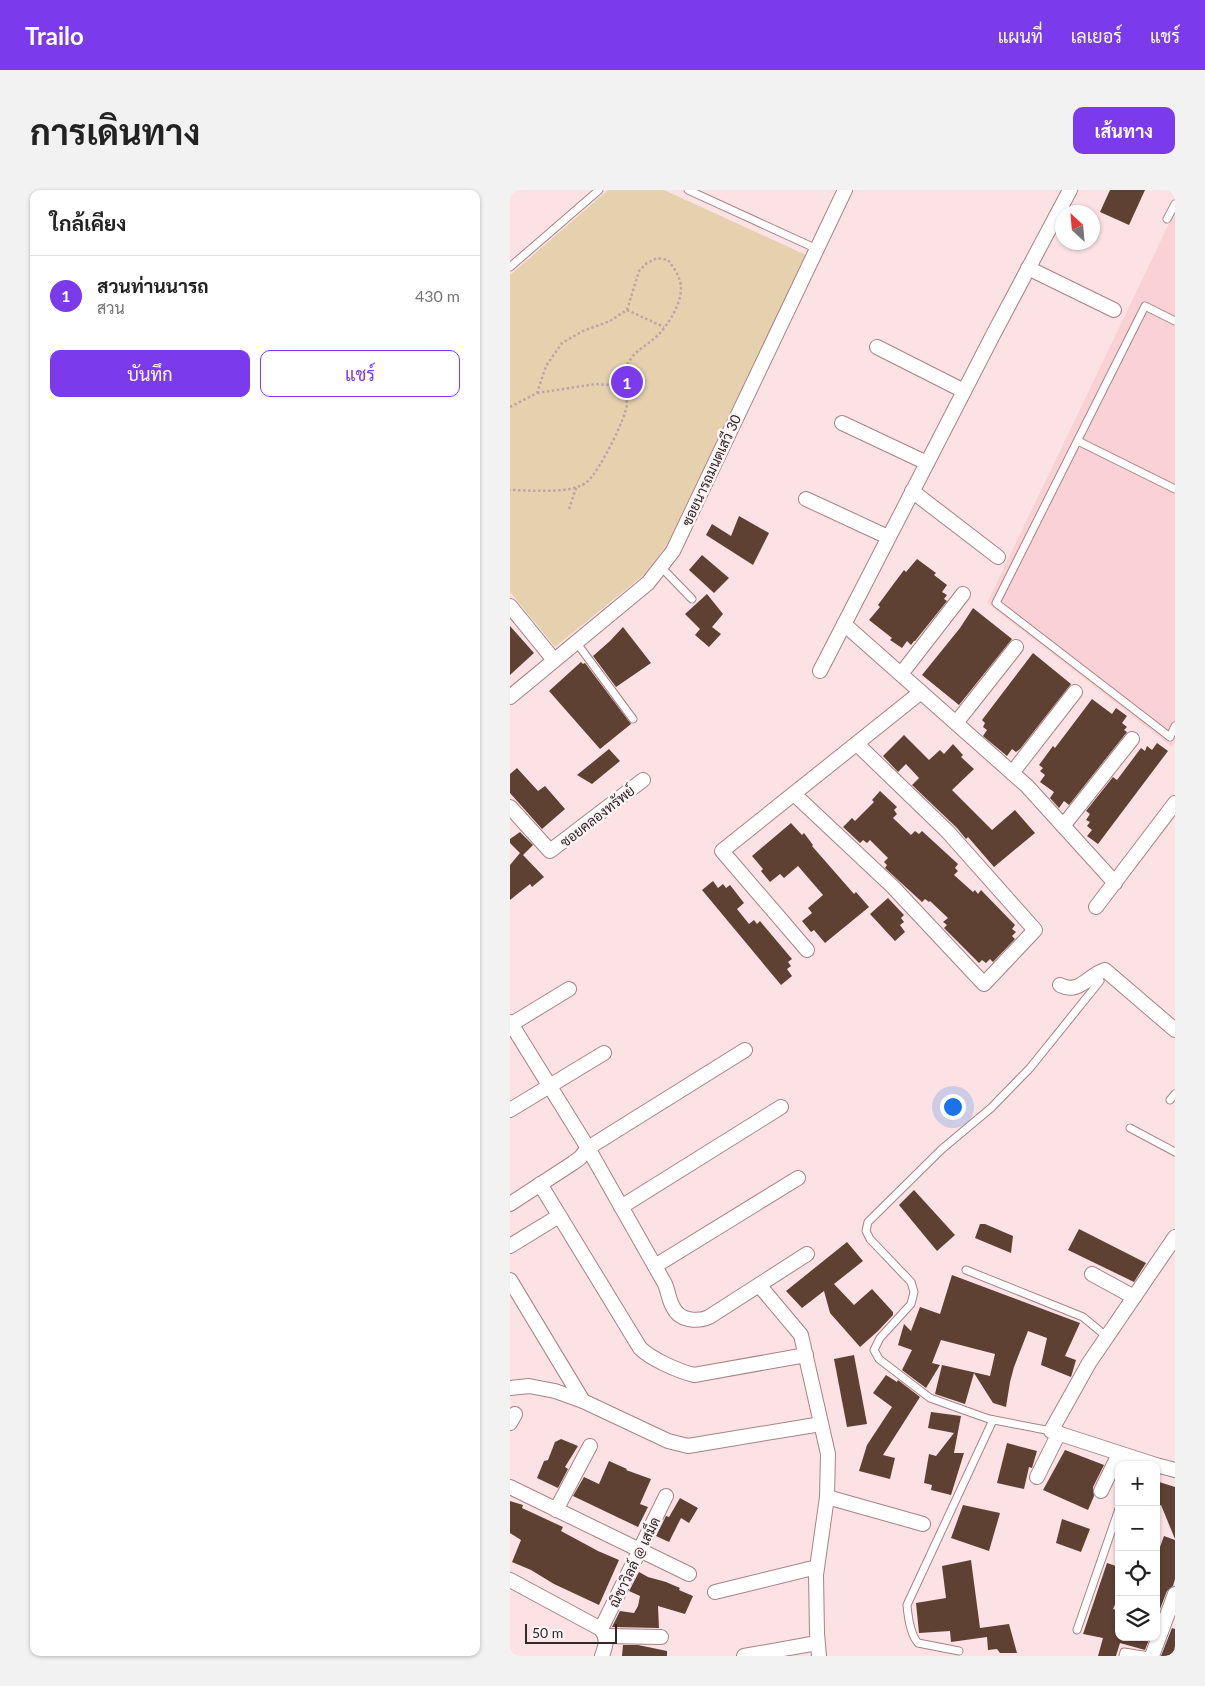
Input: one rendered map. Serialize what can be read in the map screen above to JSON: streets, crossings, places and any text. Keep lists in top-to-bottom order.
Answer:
{
  "streets": {
    "street": ["ซอยนารถมนตเสวี 30", "ซอยคลองทรัพย์", "ณิชาวิลล์ @ เสม็ด"]
  },
  "scale_bar": "50 m",
  "north": "top left",
  "page": {
    "header": "Trailo",
    "nav": ["แผนที่", "เลเยอร์", "แชร์"],
    "buttons": [
      "เส้นทาง",
      ["บันทึก", "แชร์"]
    ],
    "title": "การเดินทาง",
    "heading": "ใกล้เคียง",
    "list": [
      {
        "mark": "1",
        "name": "สวนท่านนารถ",
        "note": "สวน",
        "value": "430 m"
      }
    ],
    "pins": "1",
    "map_buttons": ["+", "−"],
    "scale": "50 m"
  }
}
